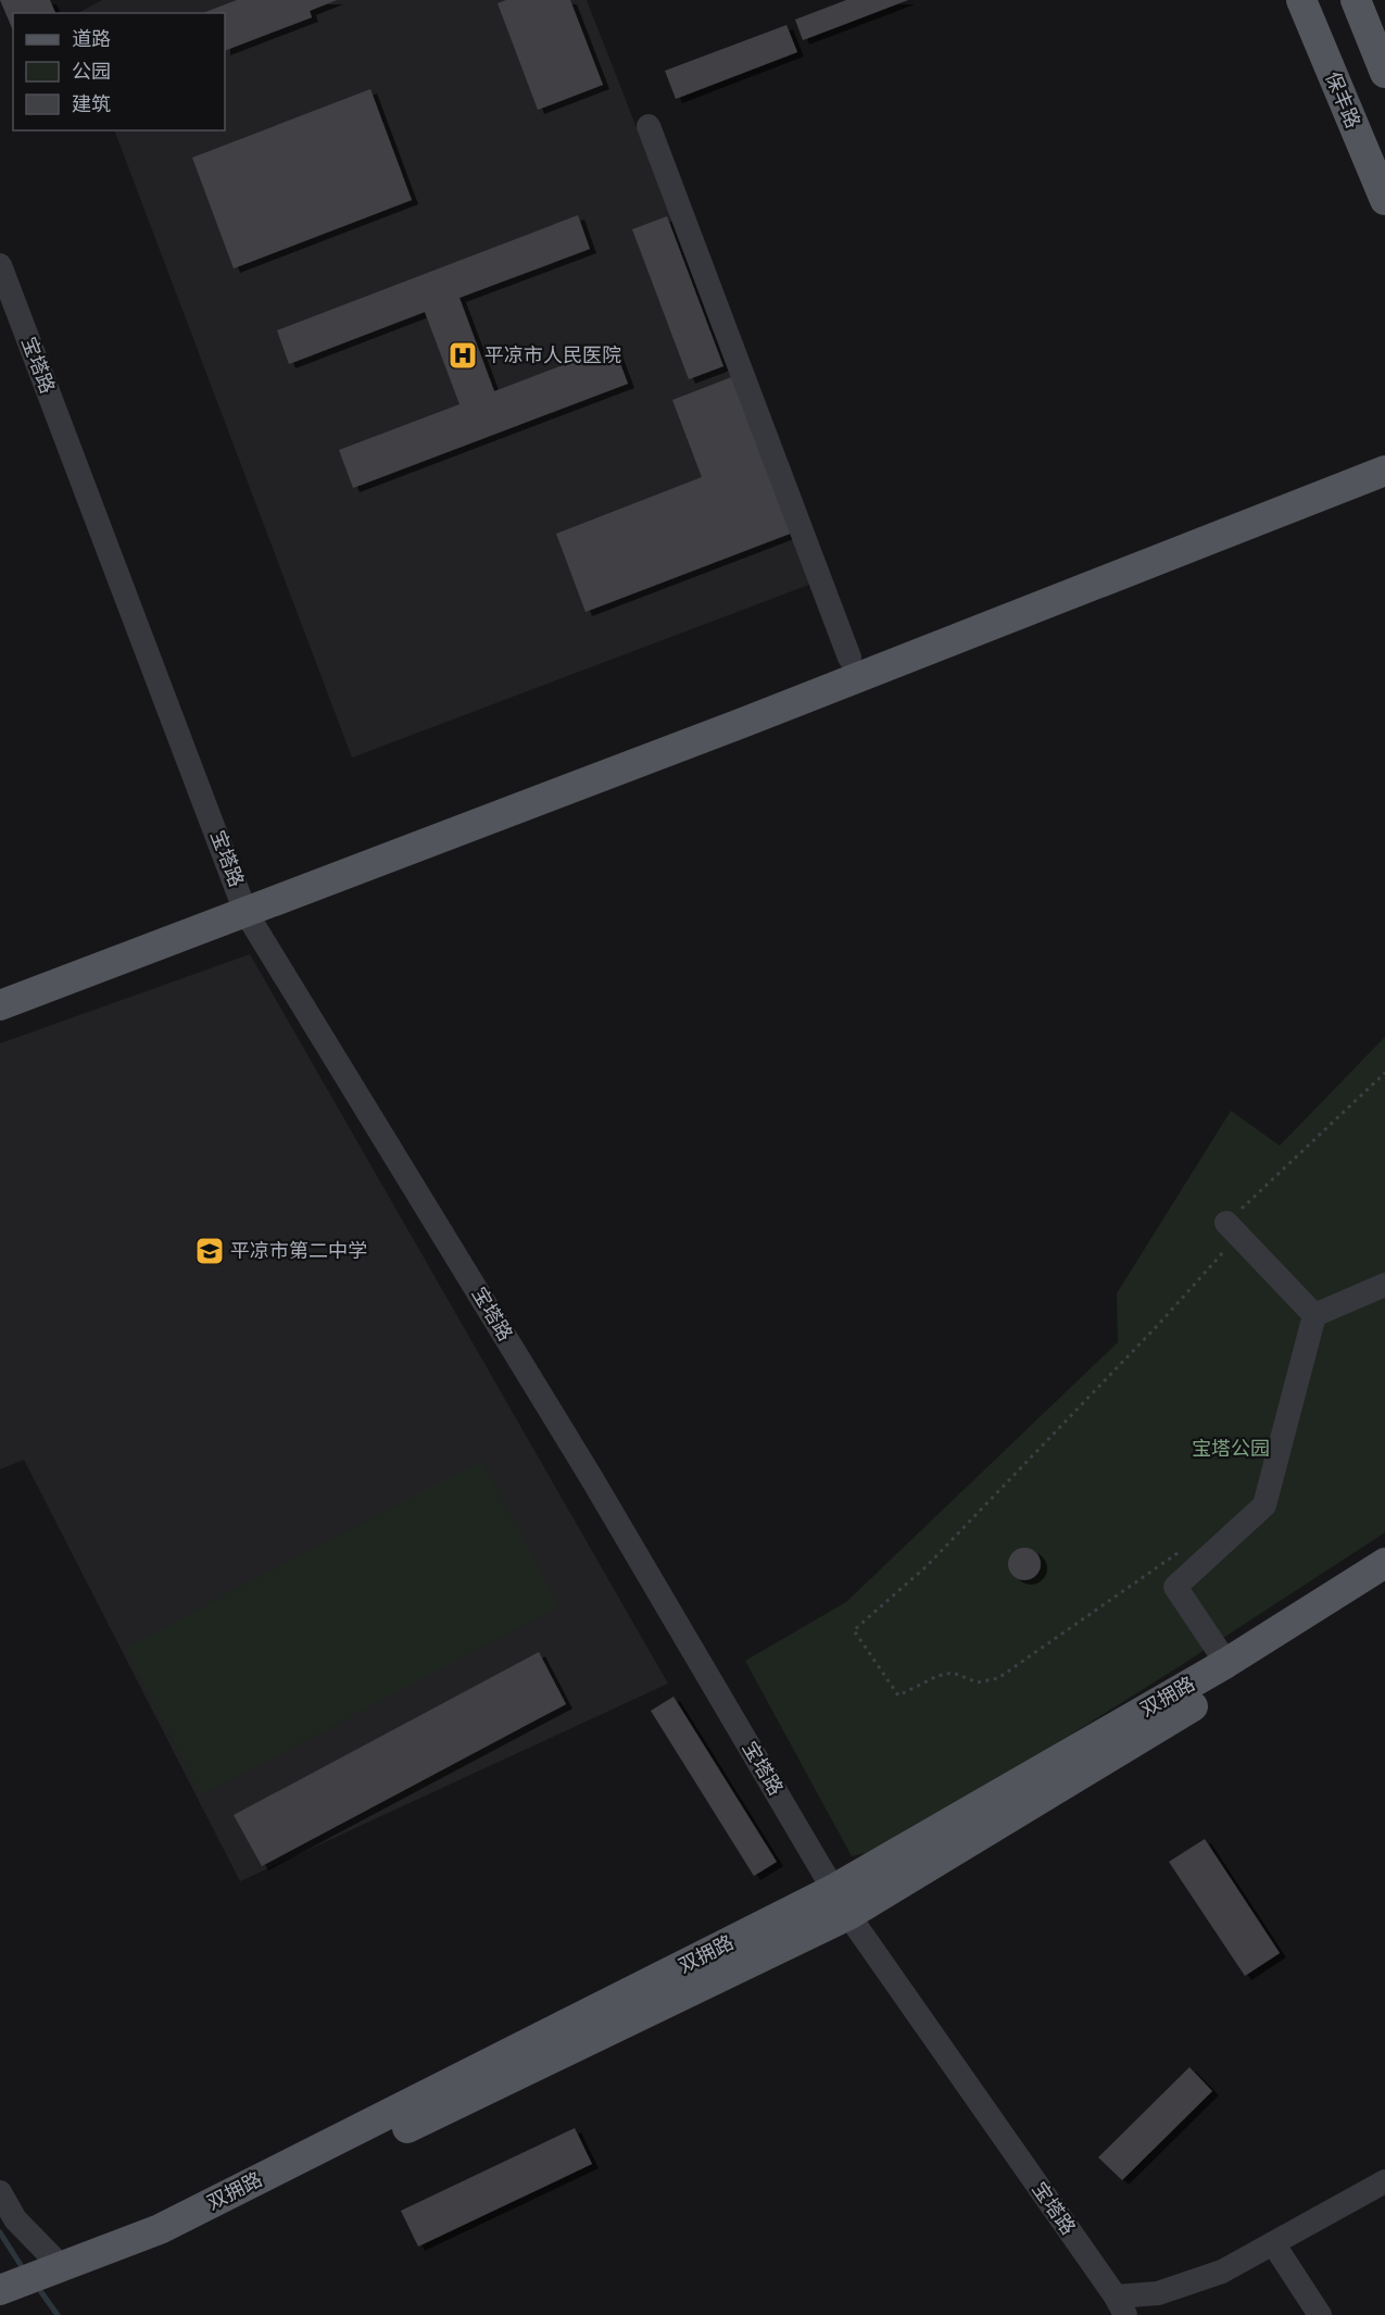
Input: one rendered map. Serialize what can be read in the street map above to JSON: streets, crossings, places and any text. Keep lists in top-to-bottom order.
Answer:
{
  "streets": {
    "main road": ["保丰路", "双拥路"],
    "street": ["宝塔路"]
  },
  "crossings": [
    ["宝塔路", "双拥路"]
  ],
  "parks": ["宝塔公园"],
  "places": {
    "hospital": ["平凉市人民医院"],
    "school or university": ["平凉市第二中学"]
  },
  "legend": ["道路", "公园", "建筑"]
}
